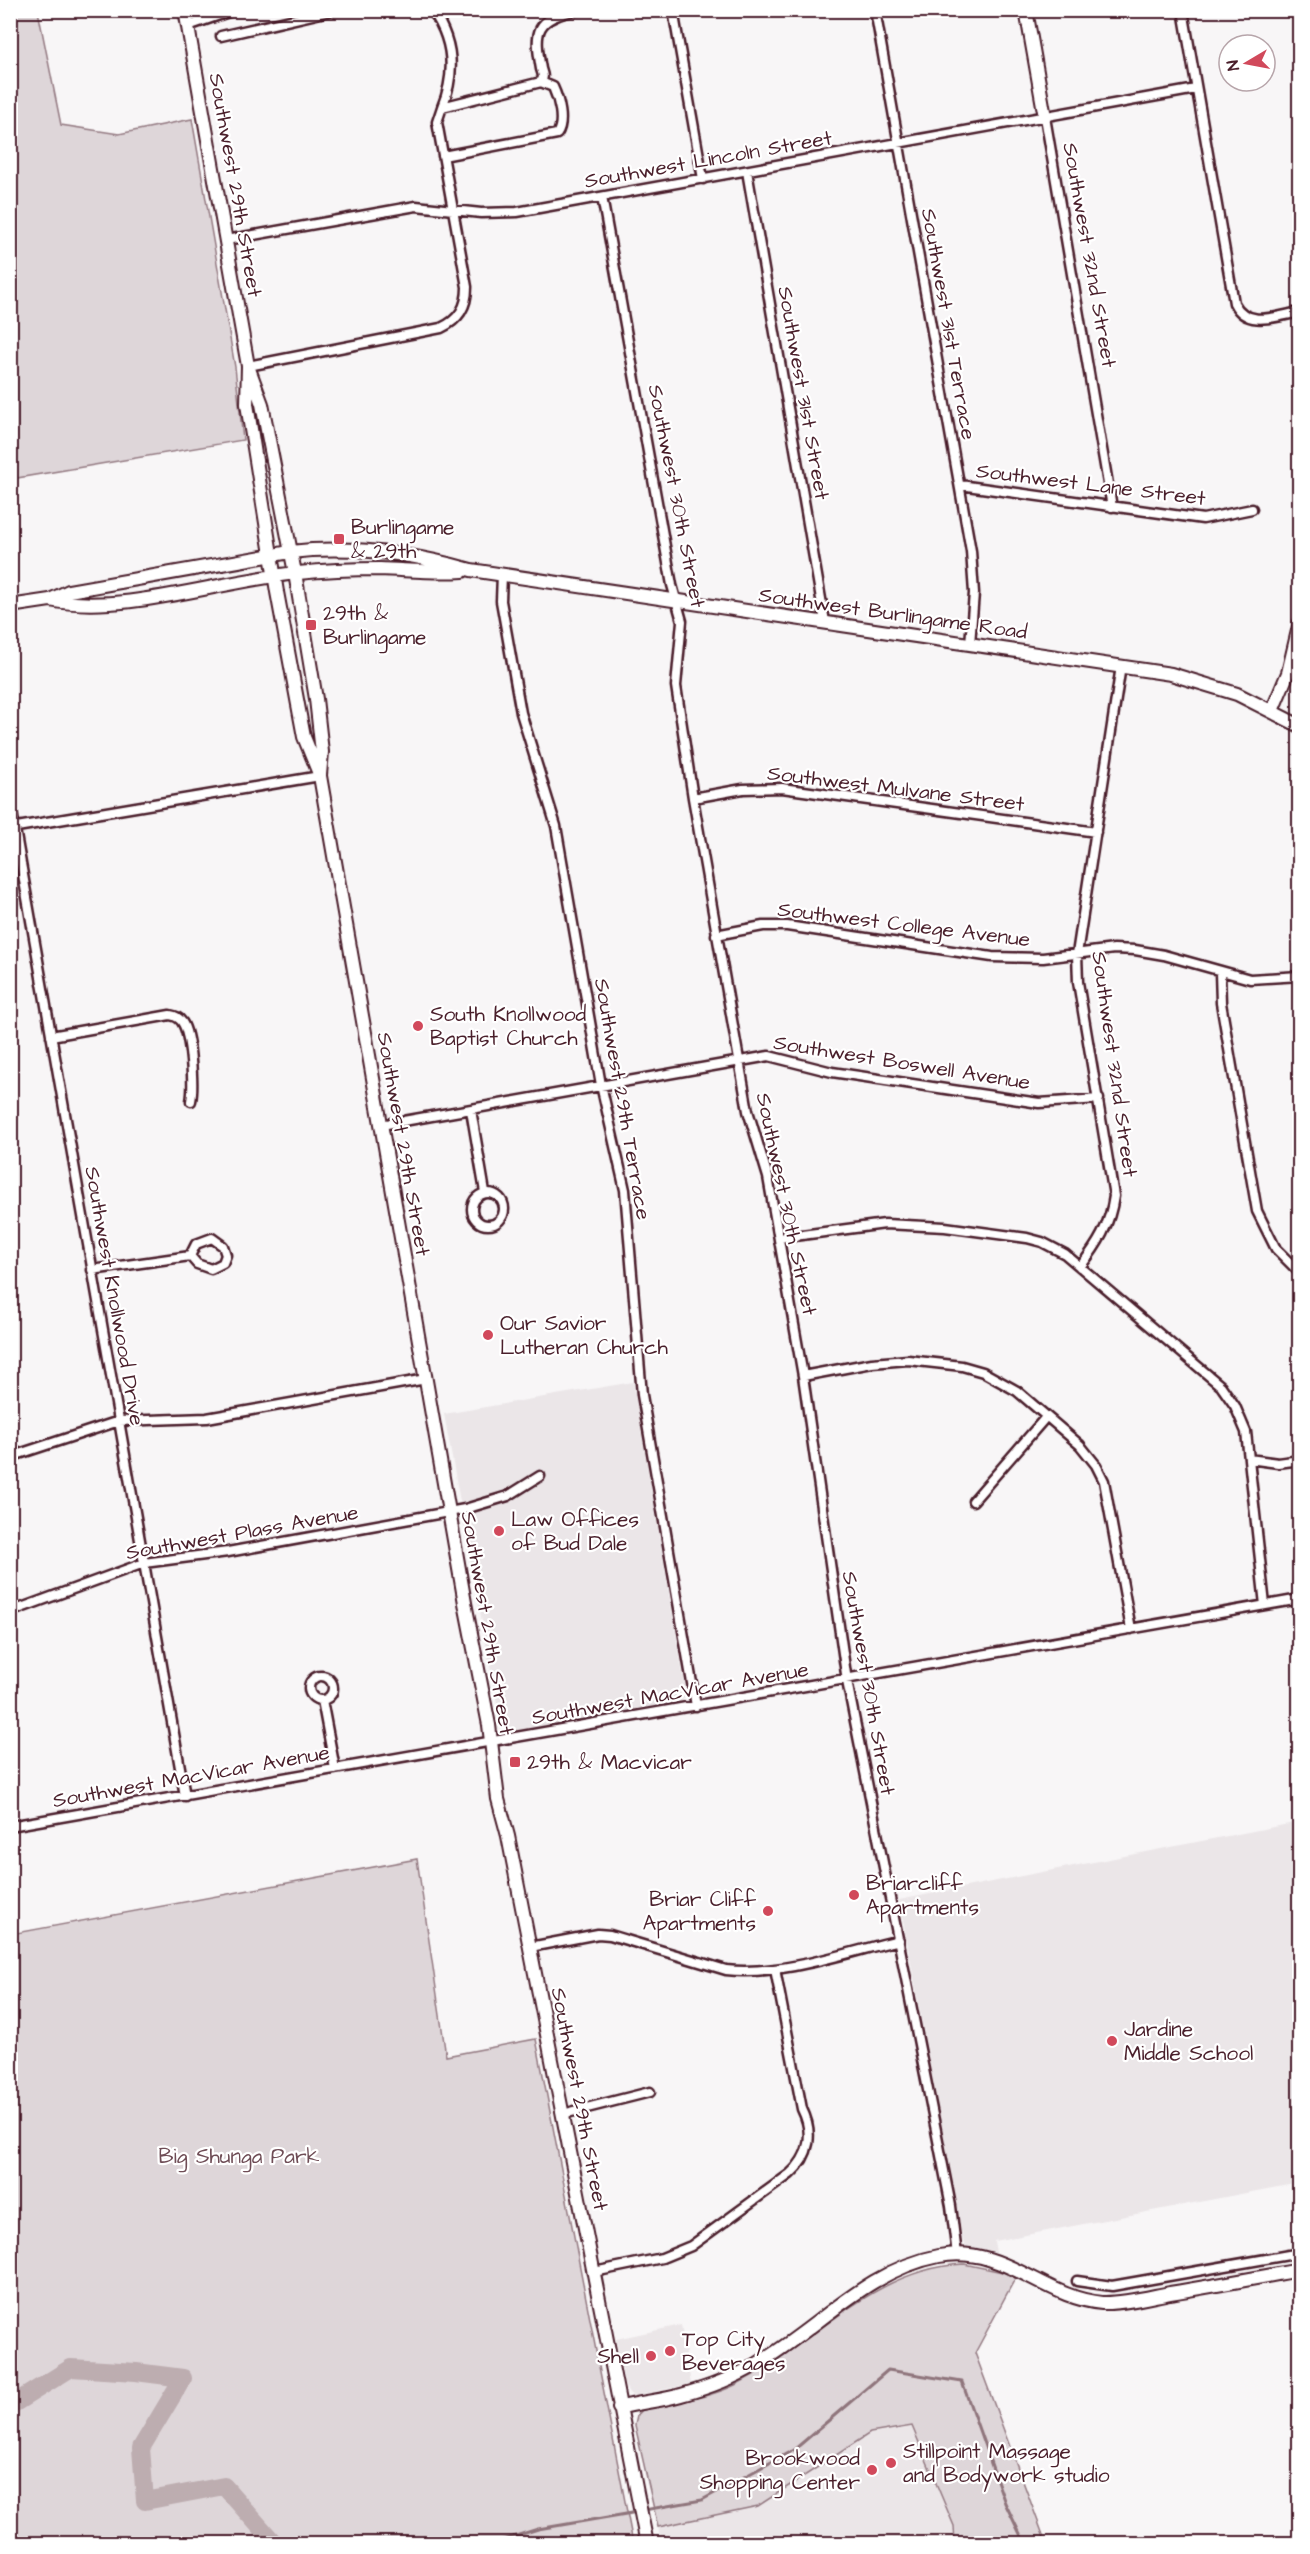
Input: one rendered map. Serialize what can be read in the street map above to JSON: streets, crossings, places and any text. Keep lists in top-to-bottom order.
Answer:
{
  "streets": {
    "main road": ["Southwest 29th Street", "Southwest 32nd Street", "Southwest Burlingame Road"],
    "street": [
      "Southwest Lincoln Street",
      "Southwest 31st Terrace",
      "Southwest 31st Street",
      "Southwest Lane Street",
      "Southwest 30th Street",
      "Southwest Mulvane Street",
      "Southwest College Avenue",
      "Southwest Boswell Avenue",
      "Southwest 29th Terrace",
      "Southwest Knollwood Drive",
      "Southwest Plass Avenue",
      "Southwest MacVicar Avenue"
    ]
  },
  "crossings": [
    ["Southwest Lincoln Street", "Southwest 29th Street"],
    ["Southwest Lincoln Street", "Southwest 32nd Street"],
    ["Southwest Lincoln Street", "Southwest 31st Terrace"],
    ["Southwest Lincoln Street", "Southwest 31st Street"],
    ["Southwest Lincoln Street", "Southwest 30th Street"],
    ["Southwest 29th Street", "Southwest Burlingame Road"],
    ["Southwest 29th Street", "Southwest Boswell Avenue"],
    ["Southwest 29th Street", "Southwest Plass Avenue"],
    ["Southwest 29th Street", "Southwest MacVicar Avenue"],
    ["Southwest 32nd Street", "Southwest Lane Street"],
    ["Southwest 32nd Street", "Southwest Burlingame Road"],
    ["Southwest 32nd Street", "Southwest Mulvane Street"],
    ["Southwest 32nd Street", "Southwest College Avenue"],
    ["Southwest 32nd Street", "Southwest Boswell Avenue"],
    ["Southwest 31st Terrace", "Southwest Lane Street"],
    ["Southwest 31st Terrace", "Southwest Burlingame Road"],
    ["Southwest 31st Street", "Southwest Burlingame Road"],
    ["Southwest 30th Street", "Southwest Burlingame Road"],
    ["Southwest 30th Street", "Southwest Mulvane Street"],
    ["Southwest 30th Street", "Southwest College Avenue"],
    ["Southwest 30th Street", "Southwest Boswell Avenue"],
    ["Southwest 30th Street", "Southwest MacVicar Avenue"],
    ["Southwest Burlingame Road", "Southwest 29th Terrace"],
    ["Southwest Boswell Avenue", "Southwest 29th Terrace"],
    ["Southwest 29th Terrace", "Southwest MacVicar Avenue"],
    ["Southwest Knollwood Drive", "Southwest Plass Avenue"],
    ["Southwest Knollwood Drive", "Southwest MacVicar Avenue"]
  ],
  "parks": ["Big Shunga Park"],
  "places": {
    "transit": ["Burlingame & 29th", "29th & Burlingame", "29th & Macvicar"],
    "other": [
      "South Knollwood Baptist Church",
      "Our Savior Lutheran Church",
      "Law Offices of Bud Dale",
      "Briarcliff Apartments",
      "Briar Cliff Apartments",
      "Jardine Middle School",
      "Top City Beverages",
      "Shell",
      "Stillpoint Massage and Bodywork studio",
      "Brookwood Shopping Center"
    ]
  },
  "north": "left"
}
